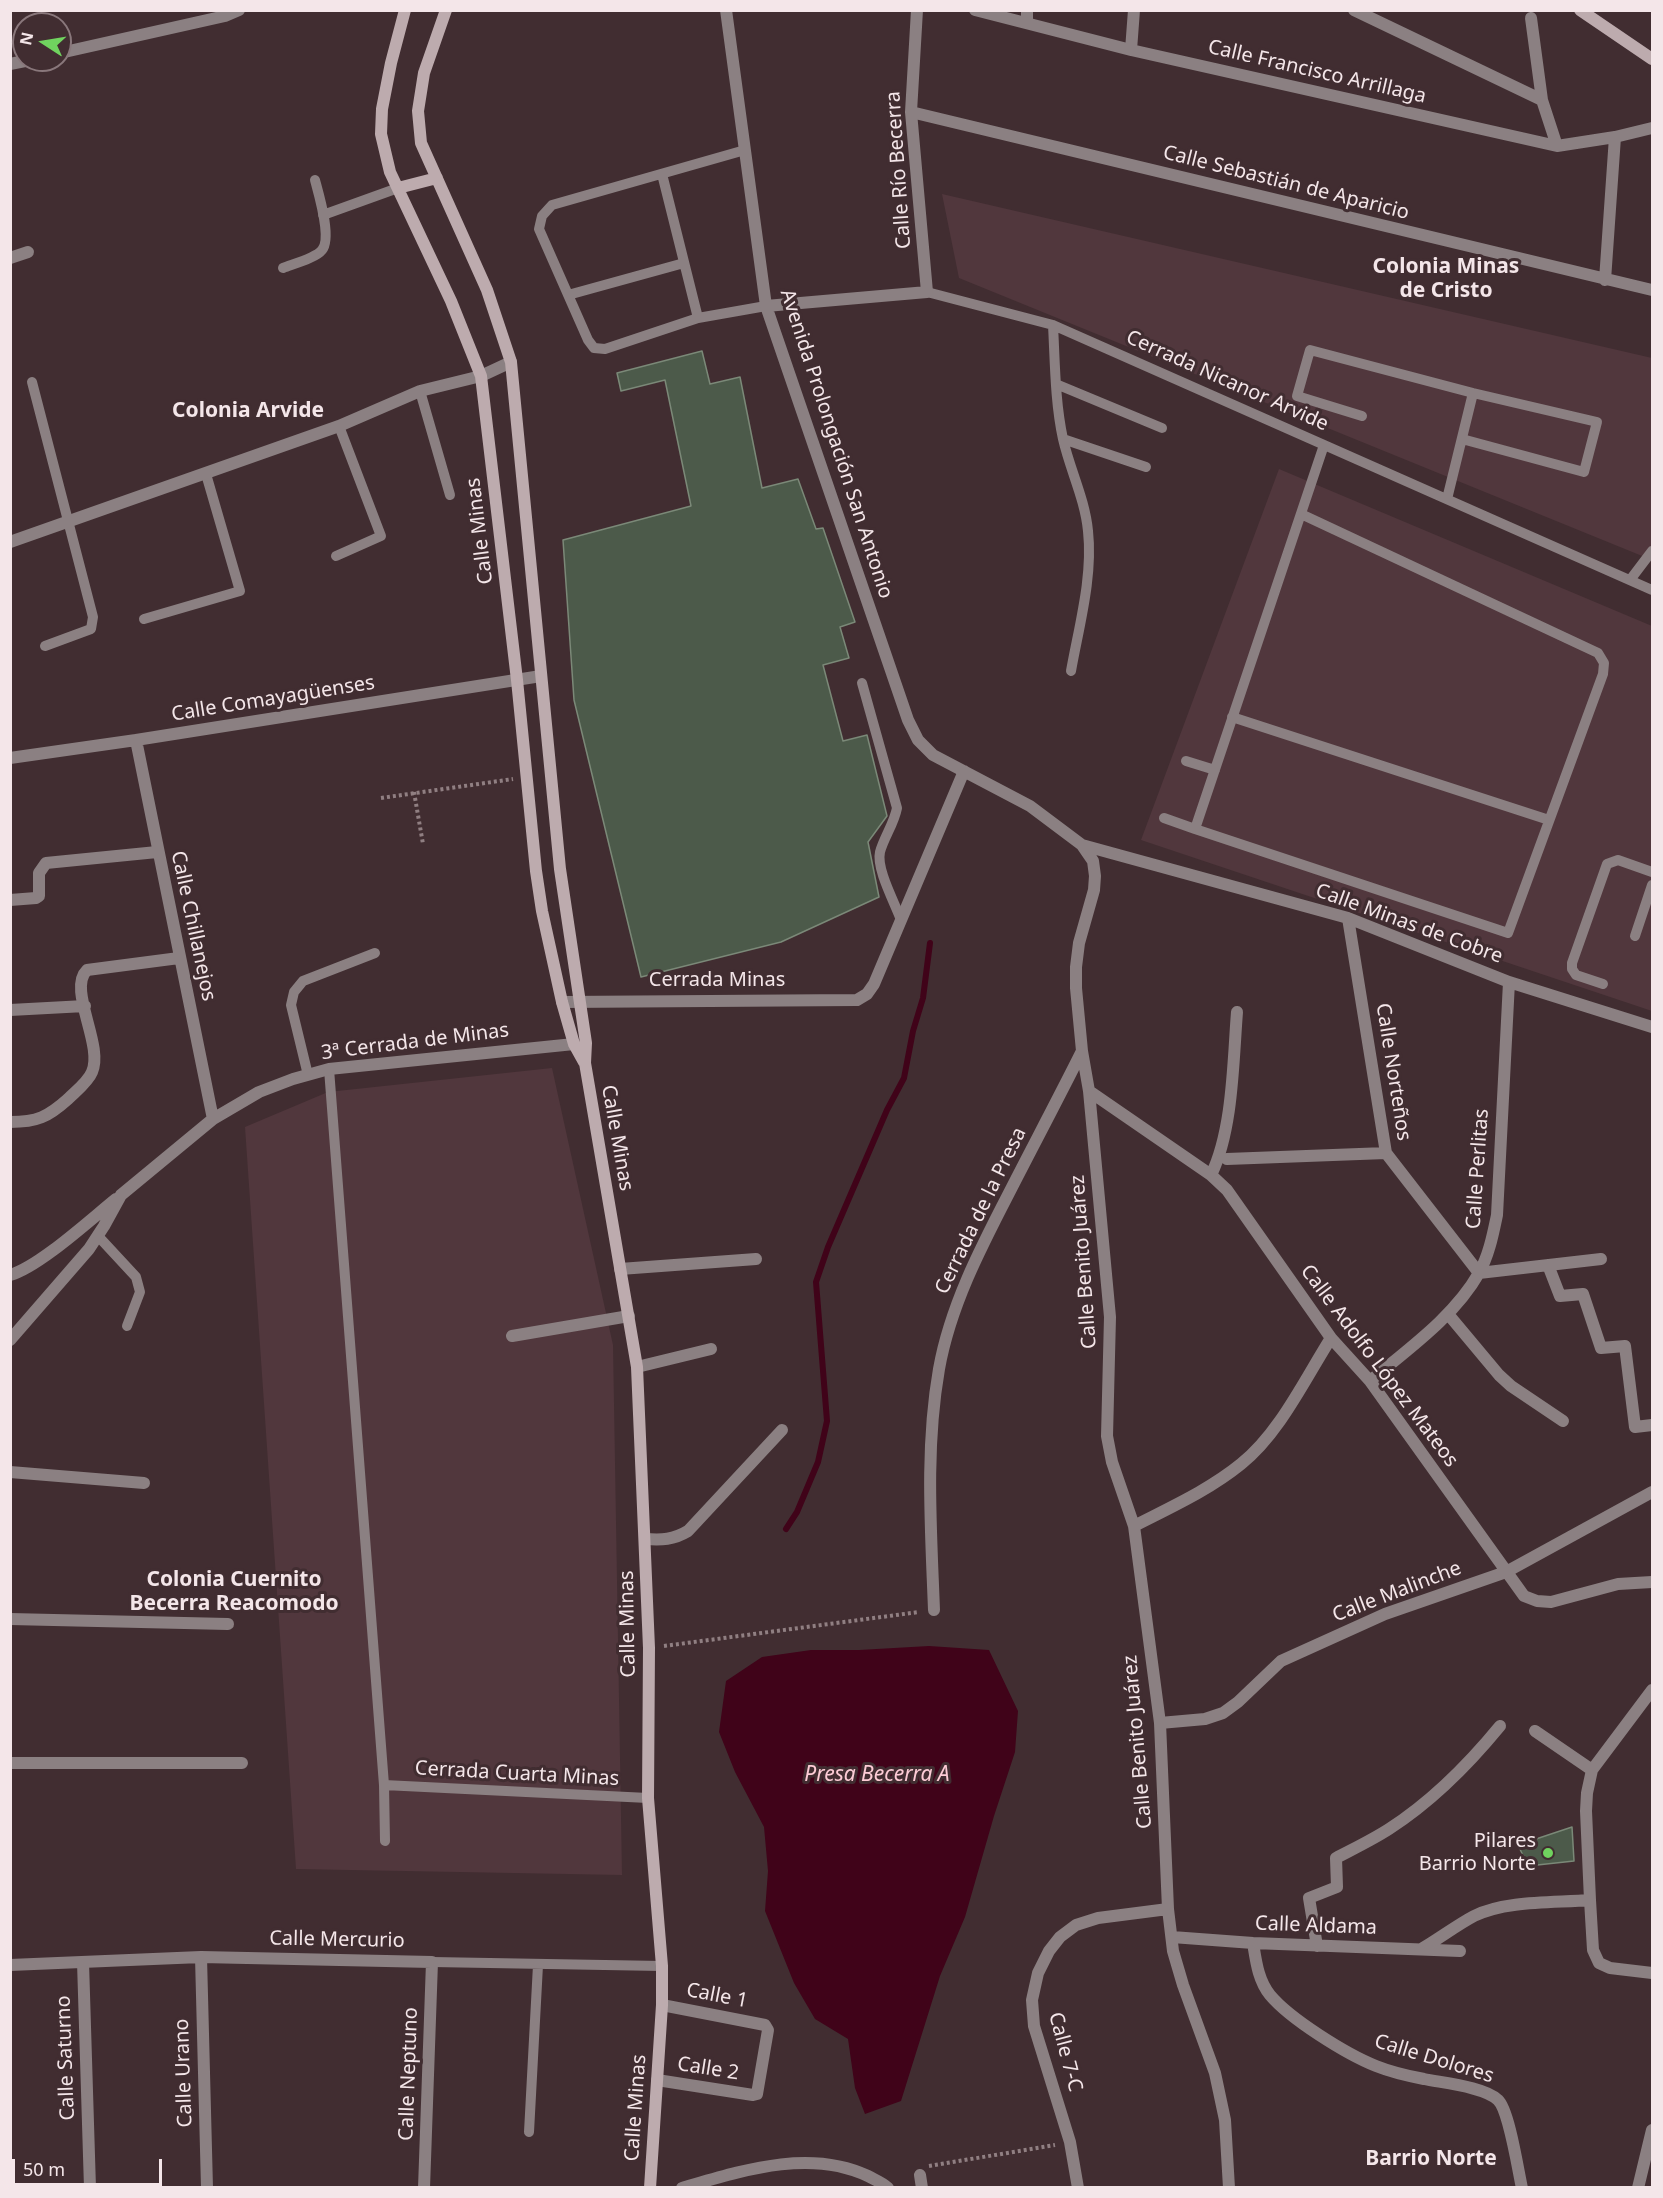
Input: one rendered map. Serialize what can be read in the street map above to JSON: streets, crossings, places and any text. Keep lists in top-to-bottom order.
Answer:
{
  "streets": {
    "street": [
      "Calle Francisco Arrillaga",
      "Calle Río Becerra",
      "Calle Sebastián de Aparicio",
      "Cerrada Nicanor Arvide",
      "Avenida Prolongación San Antonio",
      "Calle Minas",
      "Calle Comayagüenses",
      "Calle Minas de Cobre",
      "Calle Chillanejos",
      "Cerrada Minas",
      "3ª Cerrada de Minas",
      "Calle Norteños",
      "Calle Perlitas",
      "Cerrada de la Presa",
      "Calle Benito Juárez",
      "Calle Adolfo López Mateos",
      "Calle Malinche",
      "Calle Aldama",
      "Calle Mercurio",
      "Calle 1",
      "Calle 7-C",
      "Calle Saturno",
      "Calle Dolores",
      "Calle 2",
      "Calle Urano",
      "Calle Neptuno"
    ],
    "lane": ["Cerrada Cuarta Minas"]
  },
  "crossings": [
    ["Calle Río Becerra", "Calle Sebastián de Aparicio"],
    ["Calle Río Becerra", "Cerrada Nicanor Arvide"],
    ["Cerrada Nicanor Arvide", "Avenida Prolongación San Antonio"],
    ["Avenida Prolongación San Antonio", "Calle Benito Juárez"],
    ["Calle Minas", "Calle Comayagüenses"],
    ["Calle Minas", "Cerrada Minas"],
    ["Calle Minas", "3ª Cerrada de Minas"],
    ["Calle Minas", "Cerrada Cuarta Minas"],
    ["Calle Minas", "Calle Mercurio"],
    ["Calle Minas", "Calle 1"],
    ["Calle Minas", "Calle 2"],
    ["Calle Comayagüenses", "Calle Chillanejos"],
    ["Calle Minas de Cobre", "Calle Norteños"],
    ["Calle Minas de Cobre", "Calle Perlitas"],
    ["Calle Minas de Cobre", "Calle Benito Juárez"],
    ["Calle Chillanejos", "3ª Cerrada de Minas"],
    ["Calle Norteños", "Calle Perlitas"],
    ["Calle Perlitas", "Calle Adolfo López Mateos"],
    ["Cerrada de la Presa", "Calle Benito Juárez"],
    ["Calle Benito Juárez", "Calle Adolfo López Mateos"],
    ["Calle Benito Juárez", "Calle Malinche"],
    ["Calle Benito Juárez", "Calle Aldama"],
    ["Calle Benito Juárez", "Calle 7-C"],
    ["Calle Adolfo López Mateos", "Calle Malinche"],
    ["Calle Aldama", "Calle Dolores"],
    ["Calle Mercurio", "Calle Saturno"],
    ["Calle Mercurio", "Calle Urano"],
    ["Calle Mercurio", "Calle Neptuno"],
    ["Calle 1", "Calle 2"]
  ],
  "districts": [
    "Colonia Minas de Cristo",
    "Colonia Arvide",
    "Colonia Cuernito Becerra Reacomodo",
    "Barrio Norte"
  ],
  "water": ["Presa Becerra A"],
  "places": ["Pilares Barrio Norte"],
  "scale_bar": "50 m",
  "north": "left"
}
